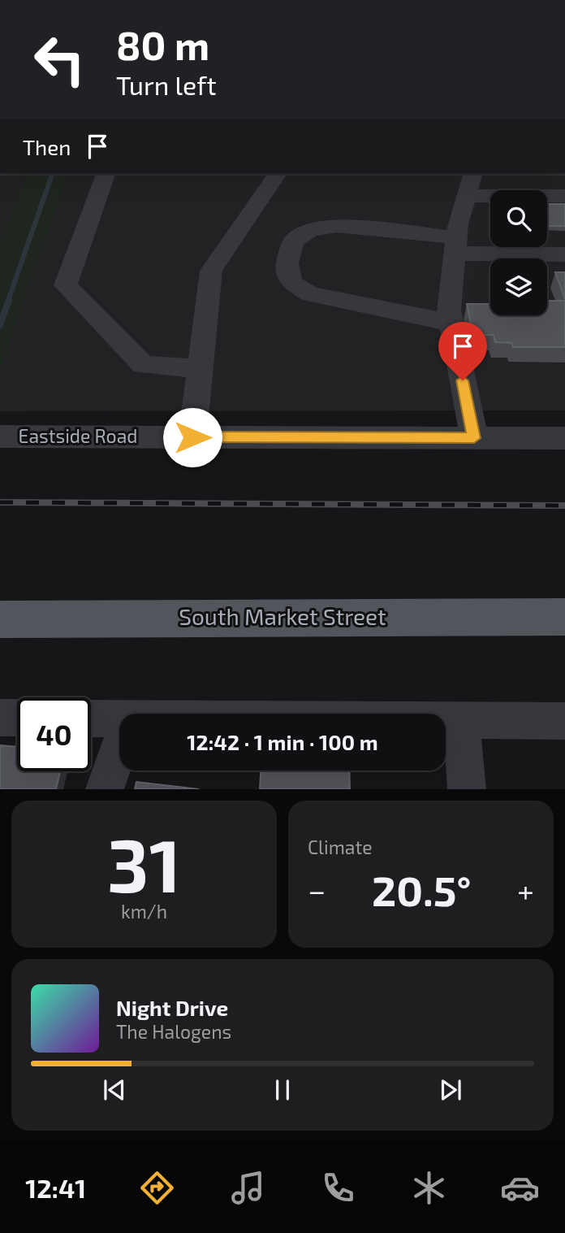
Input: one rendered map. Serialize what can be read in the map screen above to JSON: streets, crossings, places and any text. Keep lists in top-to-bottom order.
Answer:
{
  "streets": {
    "main road": ["South Market Street"],
    "street": ["Eastside Road"]
  },
  "page": {
    "turn": ["80 m", "Turn left"],
    "then": "Then",
    "limit": "40",
    "trip": "12:42 · 1 min · 100 m",
    "tile": [
      ["31", "km/h"],
      "Climate"
    ],
    "heat": ["−", "20.5°", "+"],
    "song": ["Night Drive", "The Halogens"],
    "tabs": "12:41"
  }
}
